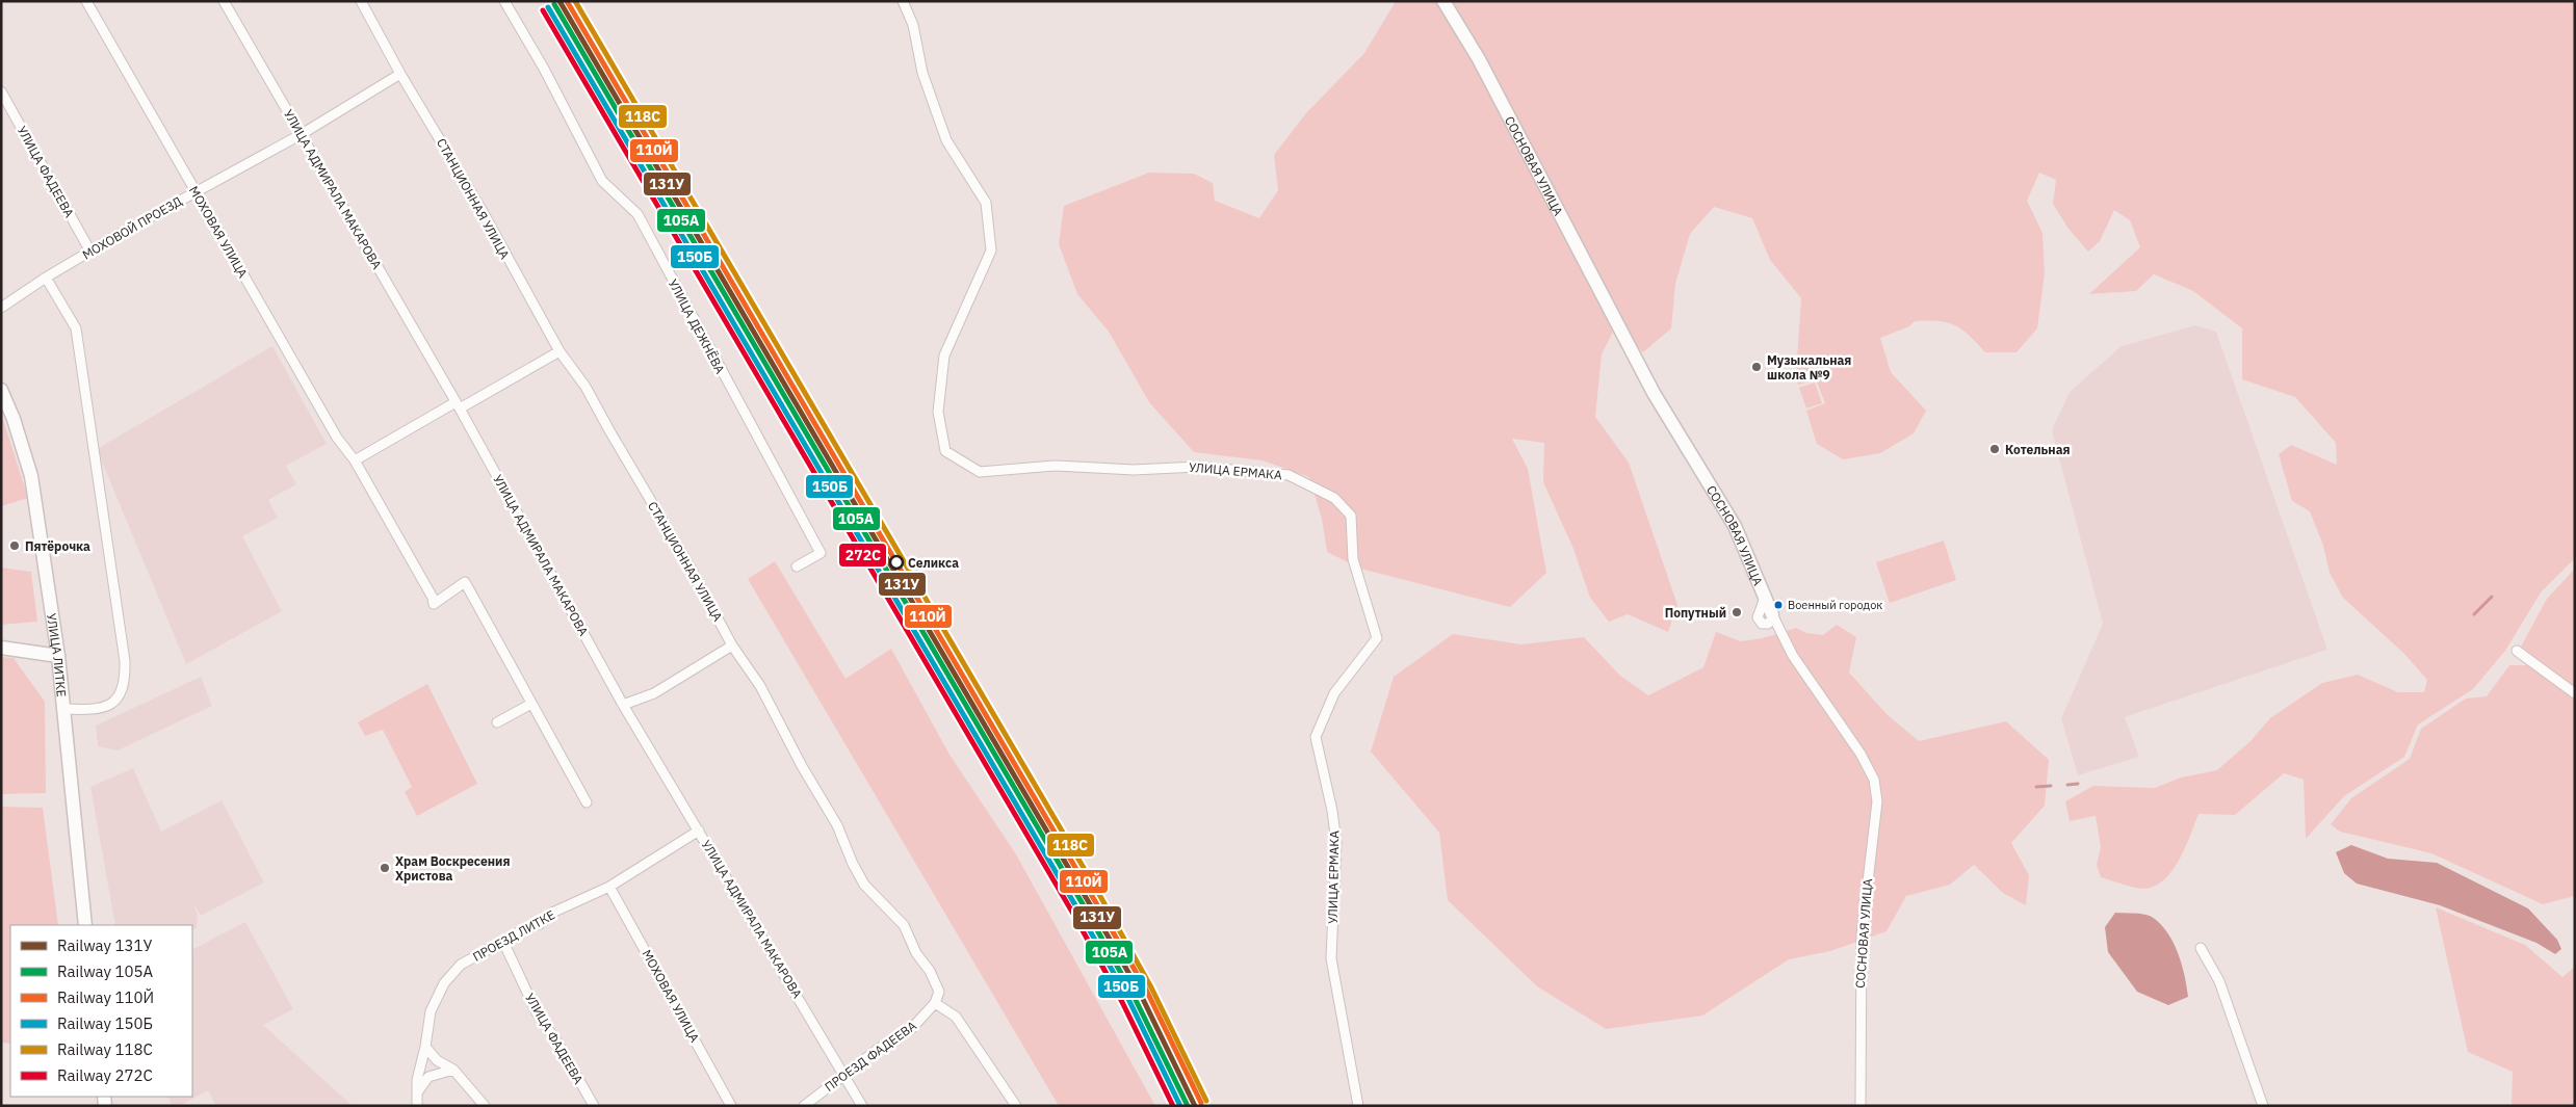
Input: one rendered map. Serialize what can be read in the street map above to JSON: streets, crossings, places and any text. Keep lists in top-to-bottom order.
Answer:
{
  "streets": {
    "street": [
      "СОСНОВАЯ УЛИЦА",
      "УЛИЦА ФАДЕЕВА",
      "УЛИЦА АДМИРАЛА МАКАРОВА",
      "СТАНЦИОННАЯ УЛИЦА",
      "МОХОВОЙ ПРОЕЗД",
      "МОХОВАЯ УЛИЦА",
      "УЛИЦА ДЕЖНЁВА",
      "УЛИЦА ЕРМАКА",
      "УЛИЦА ЛИТКЕ",
      "ПРОЕЗД ЛИТКЕ",
      "ПРОЕЗД ФАДЕЕВА"
    ]
  },
  "crossings": [
    ["УЛИЦА ФАДЕЕВА", "МОХОВОЙ ПРОЕЗД"],
    ["УЛИЦА ФАДЕЕВА", "ПРОЕЗД ЛИТКЕ"],
    ["УЛИЦА АДМИРАЛА МАКАРОВА", "МОХОВОЙ ПРОЕЗД"],
    ["УЛИЦА АДМИРАЛА МАКАРОВА", "ПРОЕЗД ЛИТКЕ"],
    ["УЛИЦА АДМИРАЛА МАКАРОВА", "ПРОЕЗД ФАДЕЕВА"],
    ["СТАНЦИОННАЯ УЛИЦА", "МОХОВОЙ ПРОЕЗД"],
    ["СТАНЦИОННАЯ УЛИЦА", "ПРОЕЗД ФАДЕЕВА"],
    ["МОХОВОЙ ПРОЕЗД", "МОХОВАЯ УЛИЦА"],
    ["МОХОВАЯ УЛИЦА", "ПРОЕЗД ЛИТКЕ"]
  ],
  "places": [
    "Музыкальная школа №9",
    "Котельная",
    "Пятёрочка",
    "Селикса",
    "Военный городок",
    "Попутный",
    "Храм Воскресения Христова"
  ],
  "lines": [
    "rail line 131У",
    "rail line 110Й",
    "rail line 118С",
    "rail line 105А",
    "rail line 150Б",
    "rail line 272С"
  ],
  "legend": [
    "Railway 131У",
    "Railway 105А",
    "Railway 110Й",
    "Railway 150Б",
    "Railway 118С",
    "Railway 272С"
  ]
}
